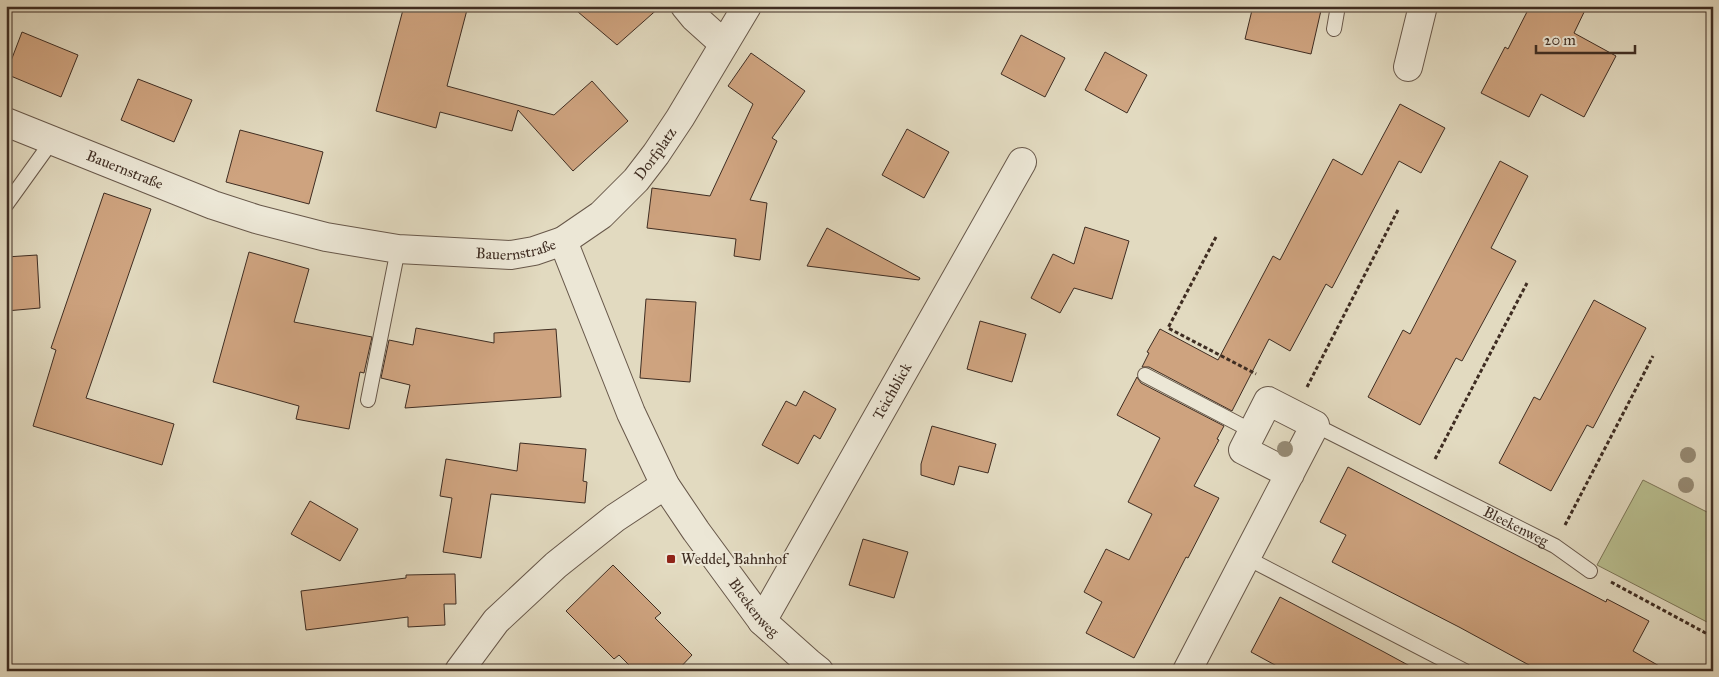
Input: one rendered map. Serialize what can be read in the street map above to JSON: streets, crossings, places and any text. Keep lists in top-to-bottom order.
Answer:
{
  "streets": {
    "street": [
      "Dorfplatz",
      "Bauernstraße",
      "Teichblick",
      "Bleekenweg"
    ]
  },
  "crossings": [
    ["Dorfplatz", "Bauernstraße"],
    ["Bauernstraße", "Bleekenweg"],
    ["Teichblick", "Bleekenweg"]
  ],
  "places": {
    "transit": ["Weddel, Bahnhof"]
  },
  "scale_bar": "20 m"
}
